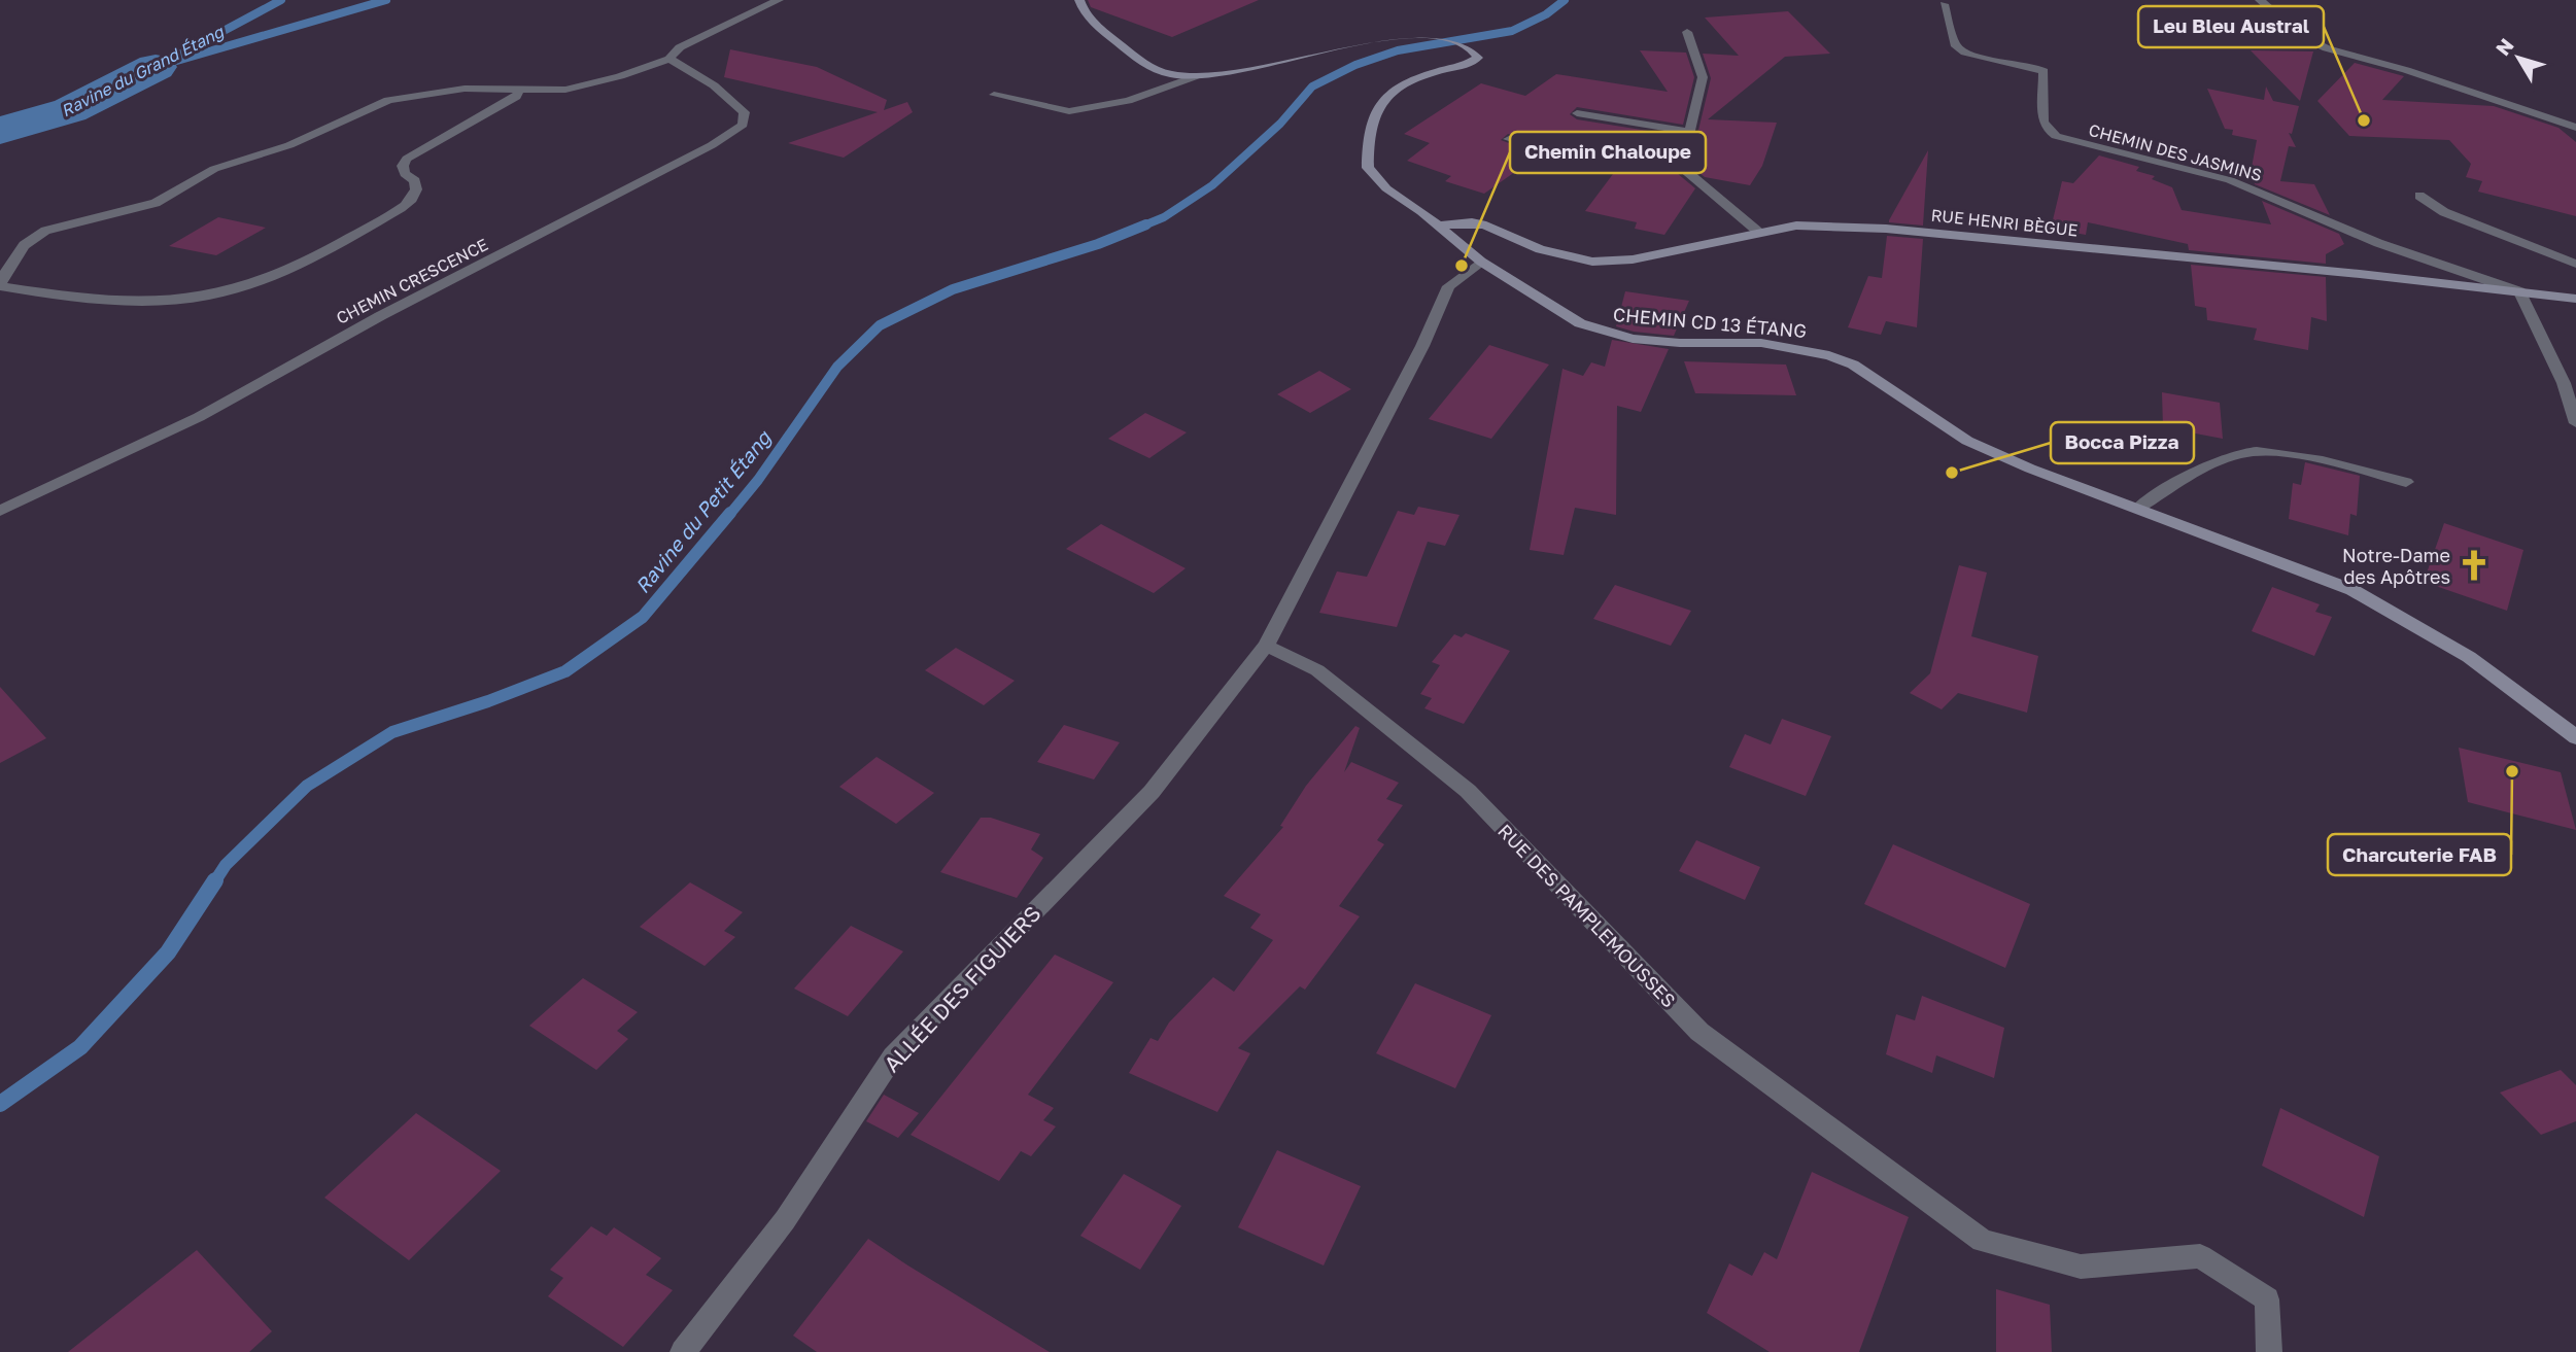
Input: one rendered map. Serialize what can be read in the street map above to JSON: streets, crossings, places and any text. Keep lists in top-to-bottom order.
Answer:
{
  "streets": {
    "main road": ["RUE HENRI BÈGUE", "CHEMIN CD 13 ÉTANG"],
    "street": [
      "CHEMIN DES JASMINS",
      "CHEMIN CRESCENCE",
      "RUE DES PAMPLEMOUSSES",
      "ALLÉE DES FIGUIERS"
    ]
  },
  "crossings": [
    ["CHEMIN DES JASMINS", "RUE HENRI BÈGUE"],
    ["RUE HENRI BÈGUE", "CHEMIN CD 13 ÉTANG"],
    ["RUE DES PAMPLEMOUSSES", "ALLÉE DES FIGUIERS"]
  ],
  "water": ["Ravine du Grand Étang", "Ravine du Petit Étang"],
  "places": {
    "other": [
      "Leu Bleu Austral",
      "Chemin Chaloupe",
      "Bocca Pizza",
      "Charcuterie FAB"
    ],
    "church": ["Notre-Dame des Apôtres"]
  },
  "north": "top left"
}
